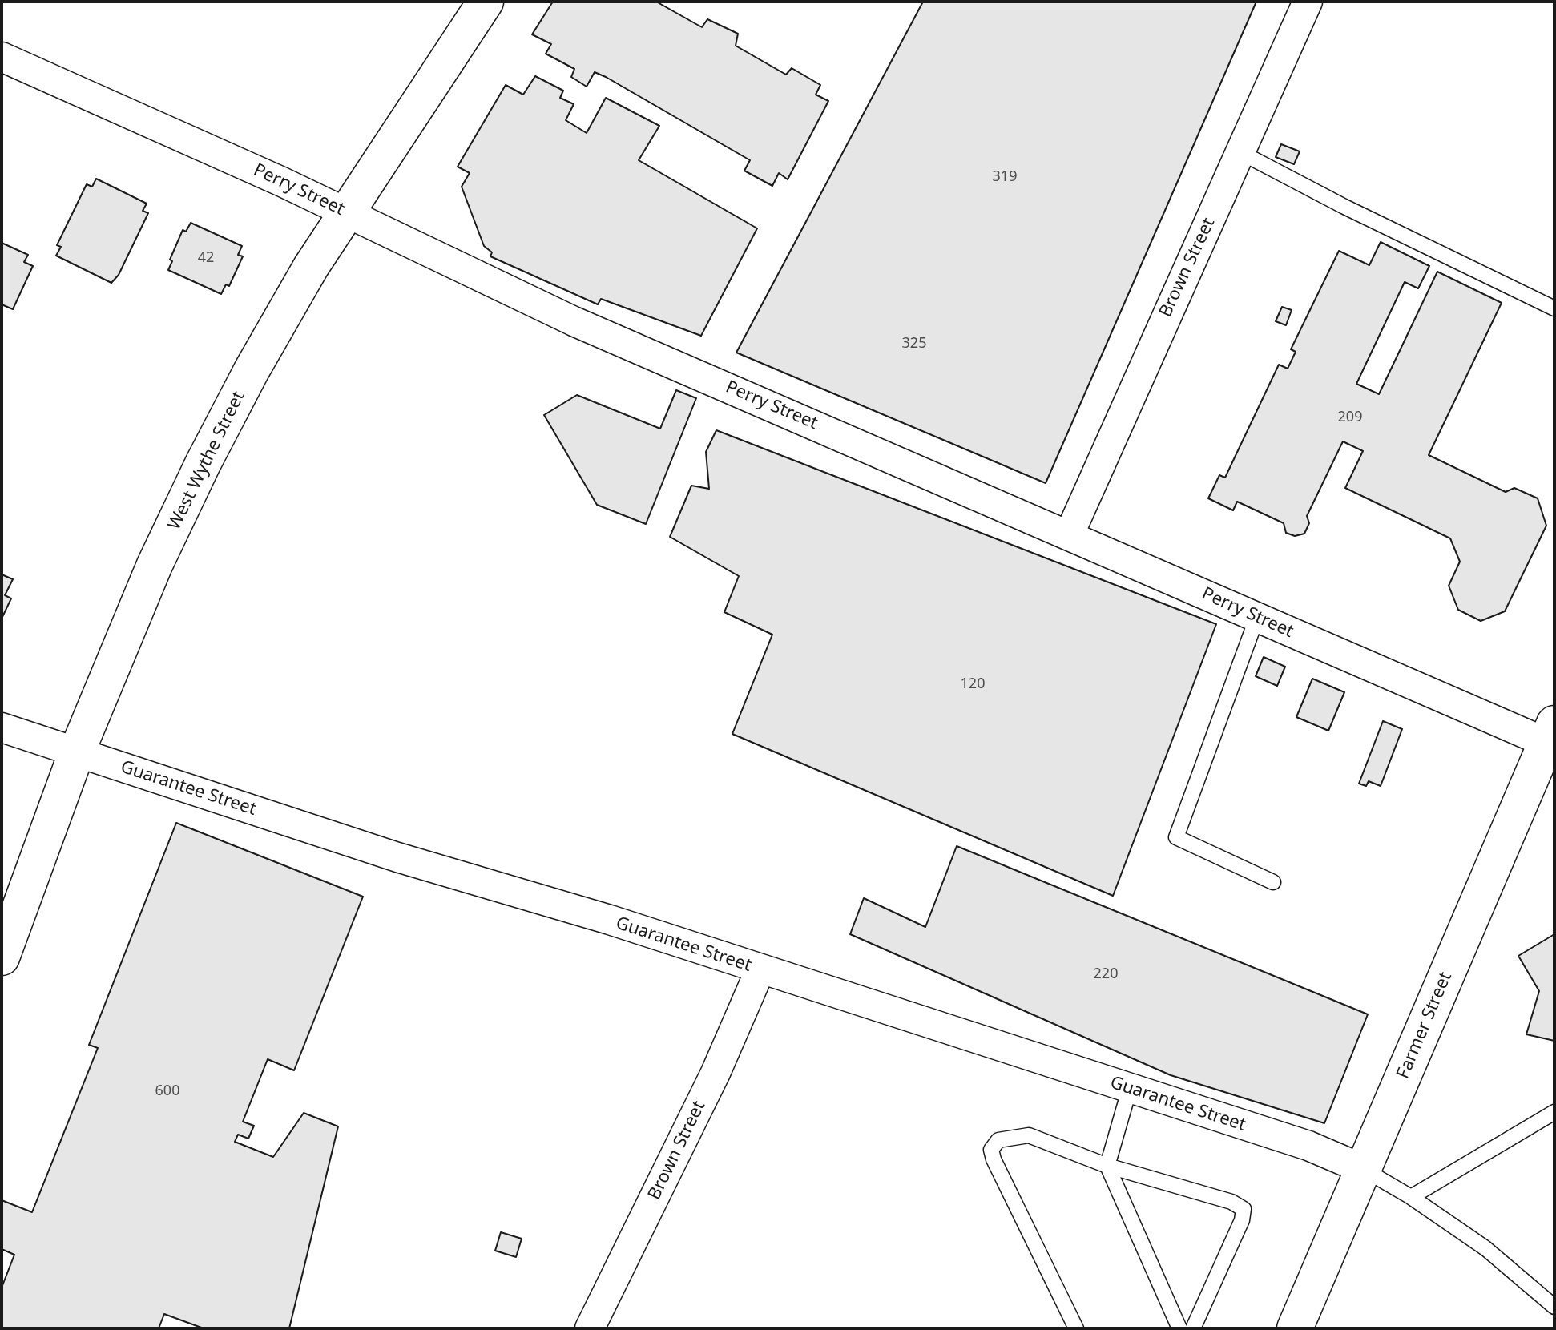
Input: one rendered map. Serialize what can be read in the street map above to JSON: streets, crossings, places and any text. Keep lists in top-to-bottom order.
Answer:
{
  "streets": {
    "main road": ["West Wythe Street", "Farmer Street"],
    "street": ["Perry Street", "Brown Street", "Guarantee Street"]
  },
  "crossings": [
    ["Perry Street", "Brown Street"],
    ["Perry Street", "West Wythe Street"],
    ["Perry Street", "Farmer Street"],
    ["Brown Street", "Guarantee Street"],
    ["West Wythe Street", "Guarantee Street"],
    ["Guarantee Street", "Farmer Street"]
  ],
  "house_numbers": [
    "319",
    "42",
    "325",
    "209",
    "120",
    "220",
    "600"
  ]
}
